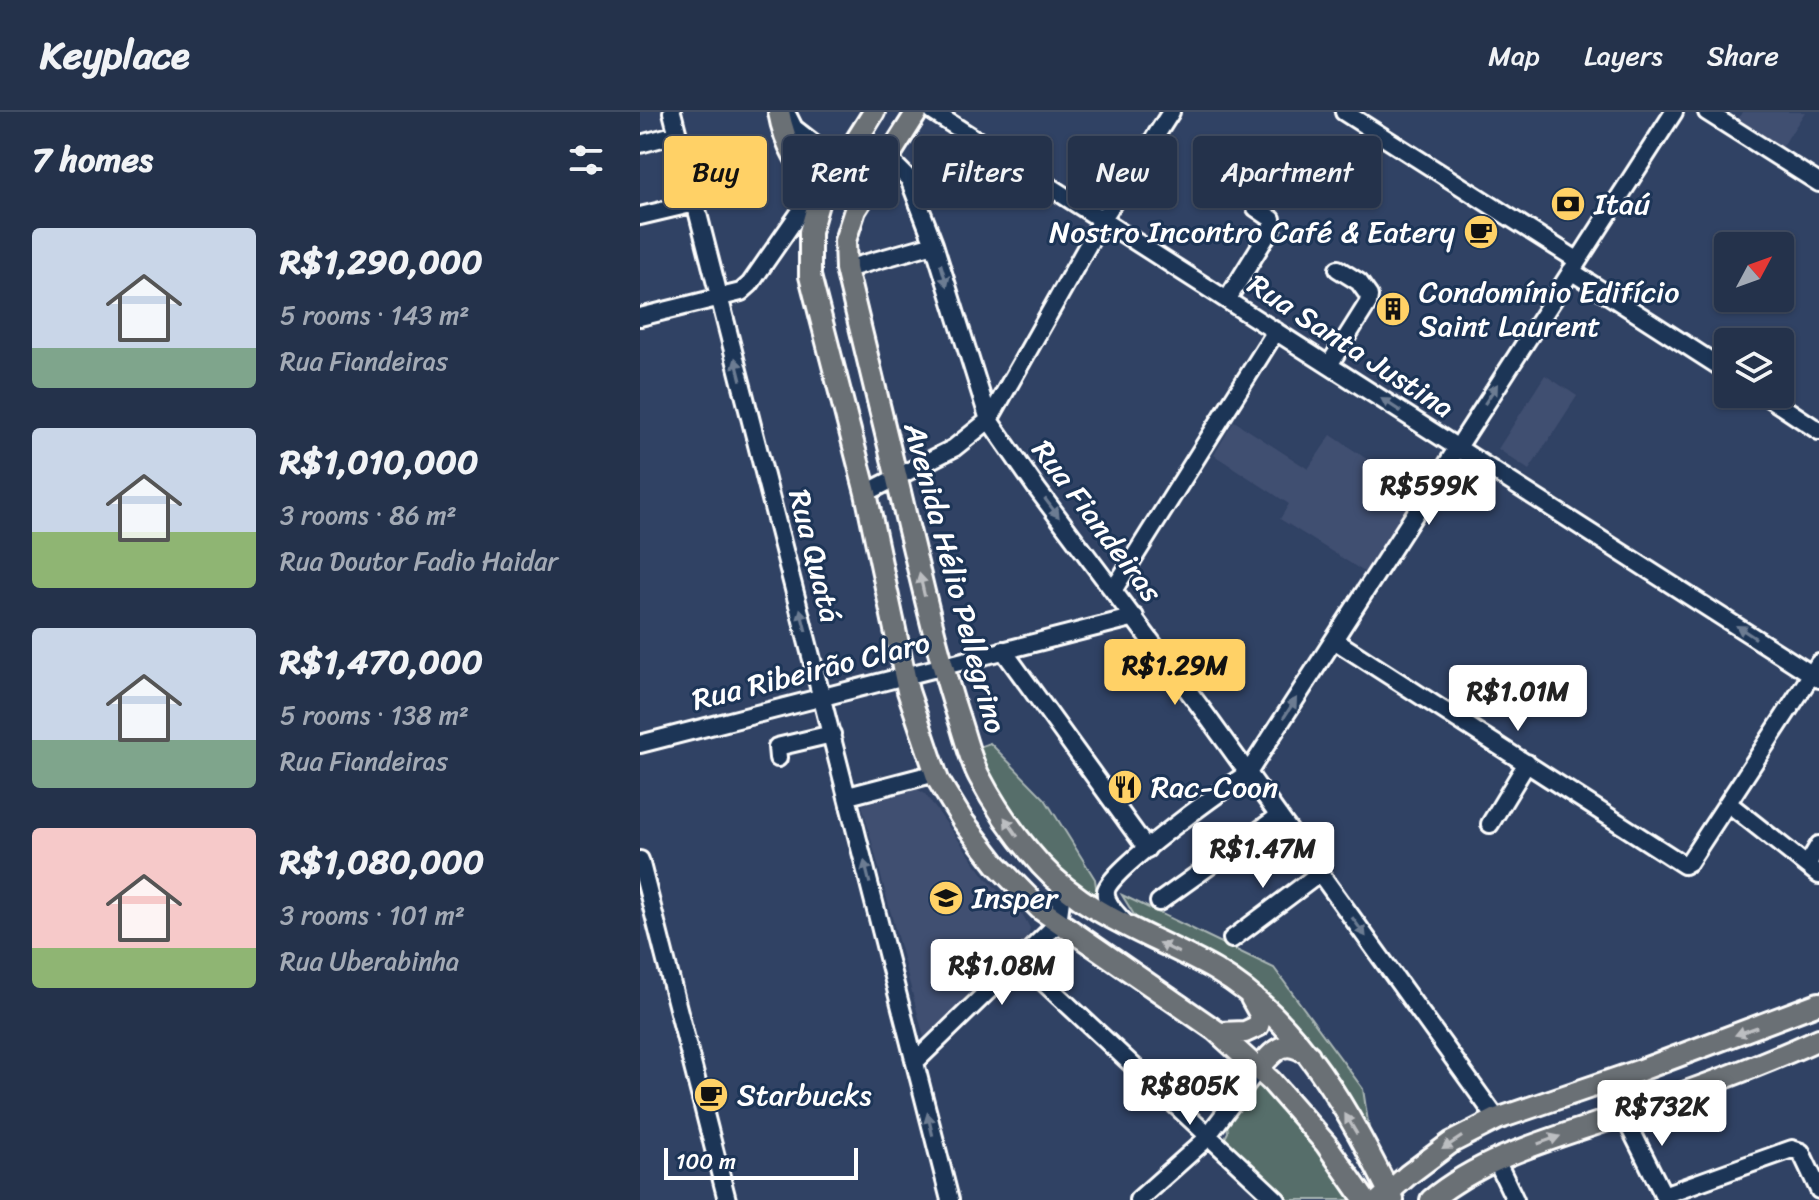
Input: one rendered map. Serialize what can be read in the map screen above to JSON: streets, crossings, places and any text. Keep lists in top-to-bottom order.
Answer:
{
  "streets": {
    "main road": ["Avenida Hélio Pellegrino"],
    "street": [
      "Rua Santa Justina",
      "Rua Fiandeiras",
      "Rua Quatá",
      "Rua Ribeirão Claro"
    ]
  },
  "crossings": [
    ["Rua Fiandeiras", "Rua Ribeirão Claro"],
    ["Rua Quatá", "Rua Ribeirão Claro"],
    ["Avenida Hélio Pellegrino", "Rua Ribeirão Claro"]
  ],
  "one_way": ["Rua Santa Justina", "Rua Fiandeiras", "Rua Quatá"],
  "places": {
    "bank": ["Itaú"],
    "cafe": ["Nostro Incontro Café & Eatery", "Starbucks"],
    "building": ["Condomínio Edifício Saint Laurent"],
    "restaurant": ["Rac-Coon"],
    "school or university": ["Insper"]
  },
  "scale_bar": "100 m",
  "north": "top right",
  "page": {
    "header": "Keyplace",
    "nav": ["Map", "Layers", "Share"],
    "heading": "7 homes",
    "chip": [
      "Buy",
      "Rent",
      "Filters",
      "New",
      "Apartment"
    ],
    "list": [
      {
        "name": "R$1,290,000",
        "note": "5 rooms · 143 m² · Rua Fiandeiras"
      },
      {
        "name": "R$1,010,000",
        "note": "3 rooms · 86 m² · Rua Doutor Fadio Haidar"
      },
      {
        "name": "R$1,470,000",
        "note": "5 rooms · 138 m² · Rua Fiandeiras"
      },
      {
        "name": "R$1,080,000",
        "note": "3 rooms · 101 m² · Rua Uberabinha"
      }
    ],
    "price": [
      "R$599K",
      "R$1.29M",
      "R$1.01M",
      "R$1.47M",
      "R$1.08M",
      "R$805K",
      "R$732K"
    ],
    "scale": "100 m"
  }
}
